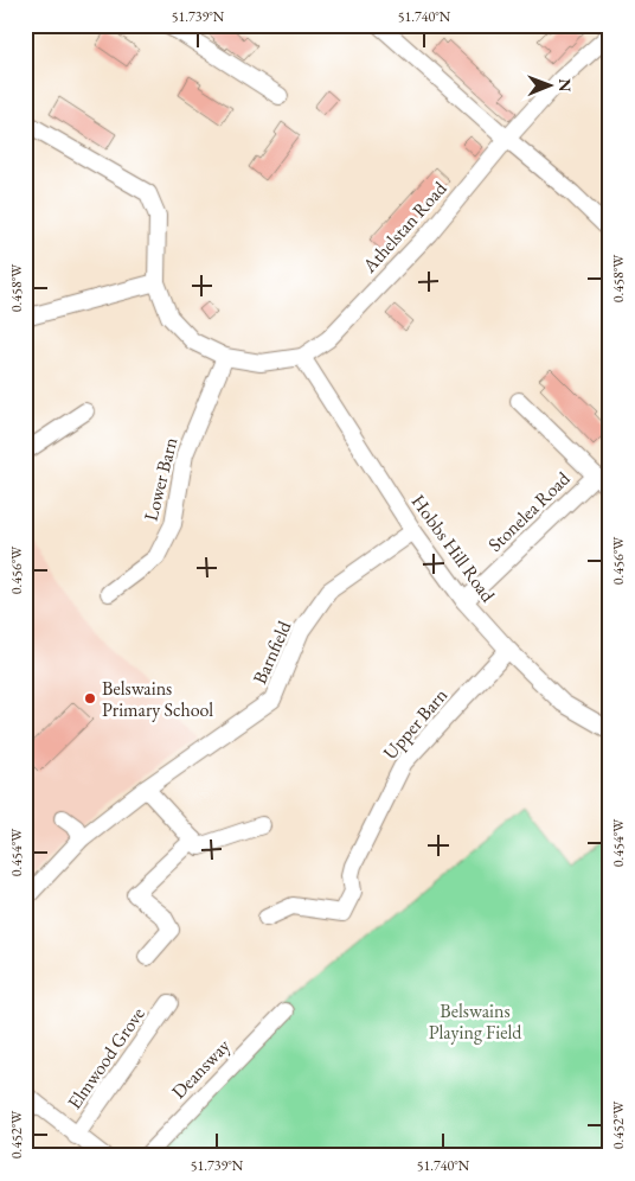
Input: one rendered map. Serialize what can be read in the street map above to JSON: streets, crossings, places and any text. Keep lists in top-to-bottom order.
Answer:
{
  "streets": {
    "street": [
      "Athelstan Road",
      "Lower Barn",
      "Stonelea Road",
      "Hobbs Hill Road",
      "Barnfield",
      "Upper Barn",
      "Elmwood Grove",
      "Deansway"
    ]
  },
  "crossings": [
    ["Athelstan Road", "Hobbs Hill Road"],
    ["Stonelea Road", "Hobbs Hill Road"],
    ["Hobbs Hill Road", "Barnfield"],
    ["Hobbs Hill Road", "Upper Barn"]
  ],
  "parks": ["Belswains Playing Field"],
  "places": ["Belswains Primary School"],
  "north": "right",
  "coordinates": [
    "51.739°N",
    "51.740°N",
    "0.458°W",
    "0.456°W",
    "0.454°W",
    "0.452°W"
  ]
}
